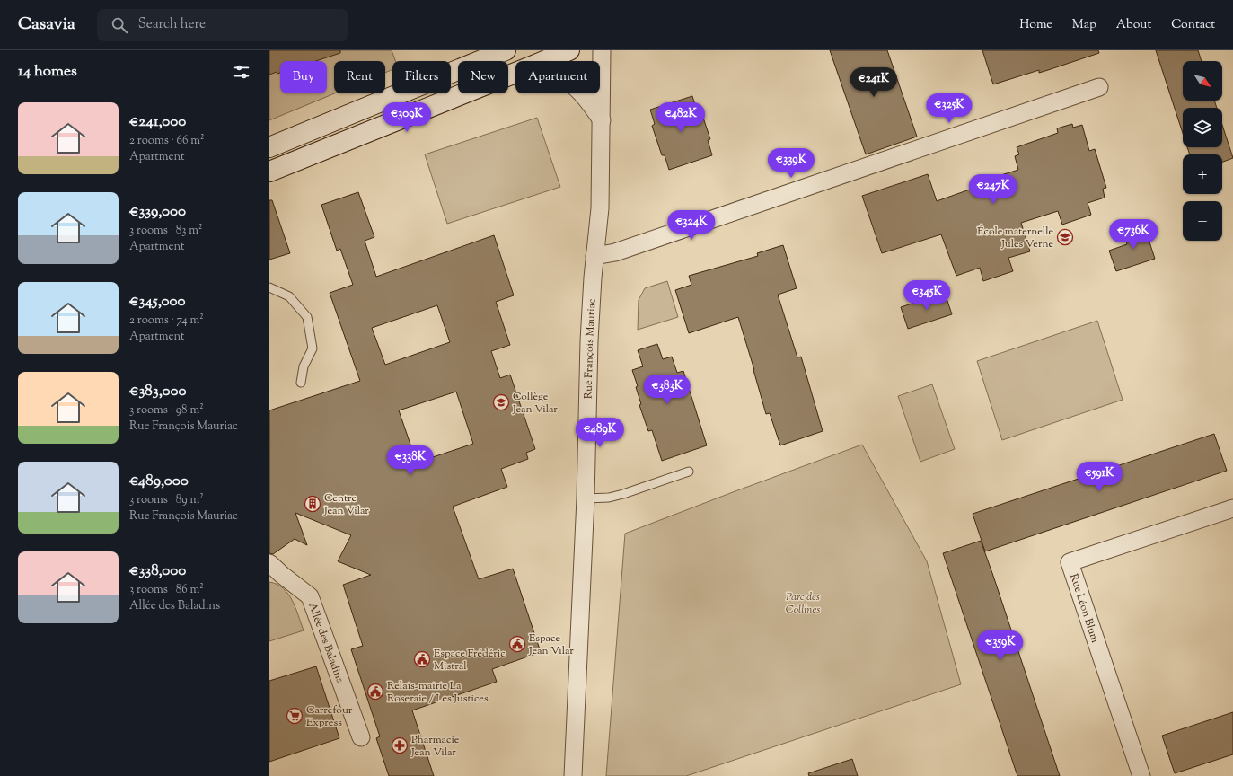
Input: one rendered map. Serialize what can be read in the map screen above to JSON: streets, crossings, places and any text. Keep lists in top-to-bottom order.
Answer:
{
  "streets": {
    "street": ["Rue François Mauriac", "Rue Léon Blum", "Allée des Baladins"]
  },
  "parks": ["Parc des Collines"],
  "places": {
    "school or university": ["École maternelle Jules Verne", "Collège Jean Vilar"],
    "building": ["Centre Jean Vilar"],
    "public building": ["Espace Jean Vilar", "Espace Frédéric Mistral", "Relais-mairie La Roseraie / Les Justices"],
    "supermarket": ["Carrefour Express"],
    "pharmacy": ["Pharmacie Jean Vilar"]
  },
  "north": "bottom right",
  "page": {
    "header": "Casavia",
    "search": "Search here",
    "nav": [
      "Home",
      "Map",
      "About",
      "Contact"
    ],
    "heading": "14 homes",
    "map_buttons": ["+", "−"],
    "chip": [
      "Buy",
      "Rent",
      "Filters",
      "New",
      "Apartment"
    ],
    "price": [
      "€241K",
      "€325K",
      "€309K",
      "€482K",
      "€339K",
      "€247K",
      "€324K",
      "€736K",
      "€345K",
      "€383K",
      "€489K",
      "€338K",
      "€591K",
      "€359K"
    ],
    "list": [
      {
        "name": "€241,000",
        "note": "2 rooms · 66 m² · Apartment"
      },
      {
        "name": "€339,000",
        "note": "3 rooms · 83 m² · Apartment"
      },
      {
        "name": "€345,000",
        "note": "2 rooms · 74 m² · Apartment"
      },
      {
        "name": "€383,000",
        "note": "3 rooms · 98 m² · Rue François Mauriac"
      },
      {
        "name": "€489,000",
        "note": "3 rooms · 89 m² · Rue François Mauriac"
      },
      {
        "name": "€338,000",
        "note": "3 rooms · 86 m² · Allée des Baladins"
      }
    ]
  }
}
